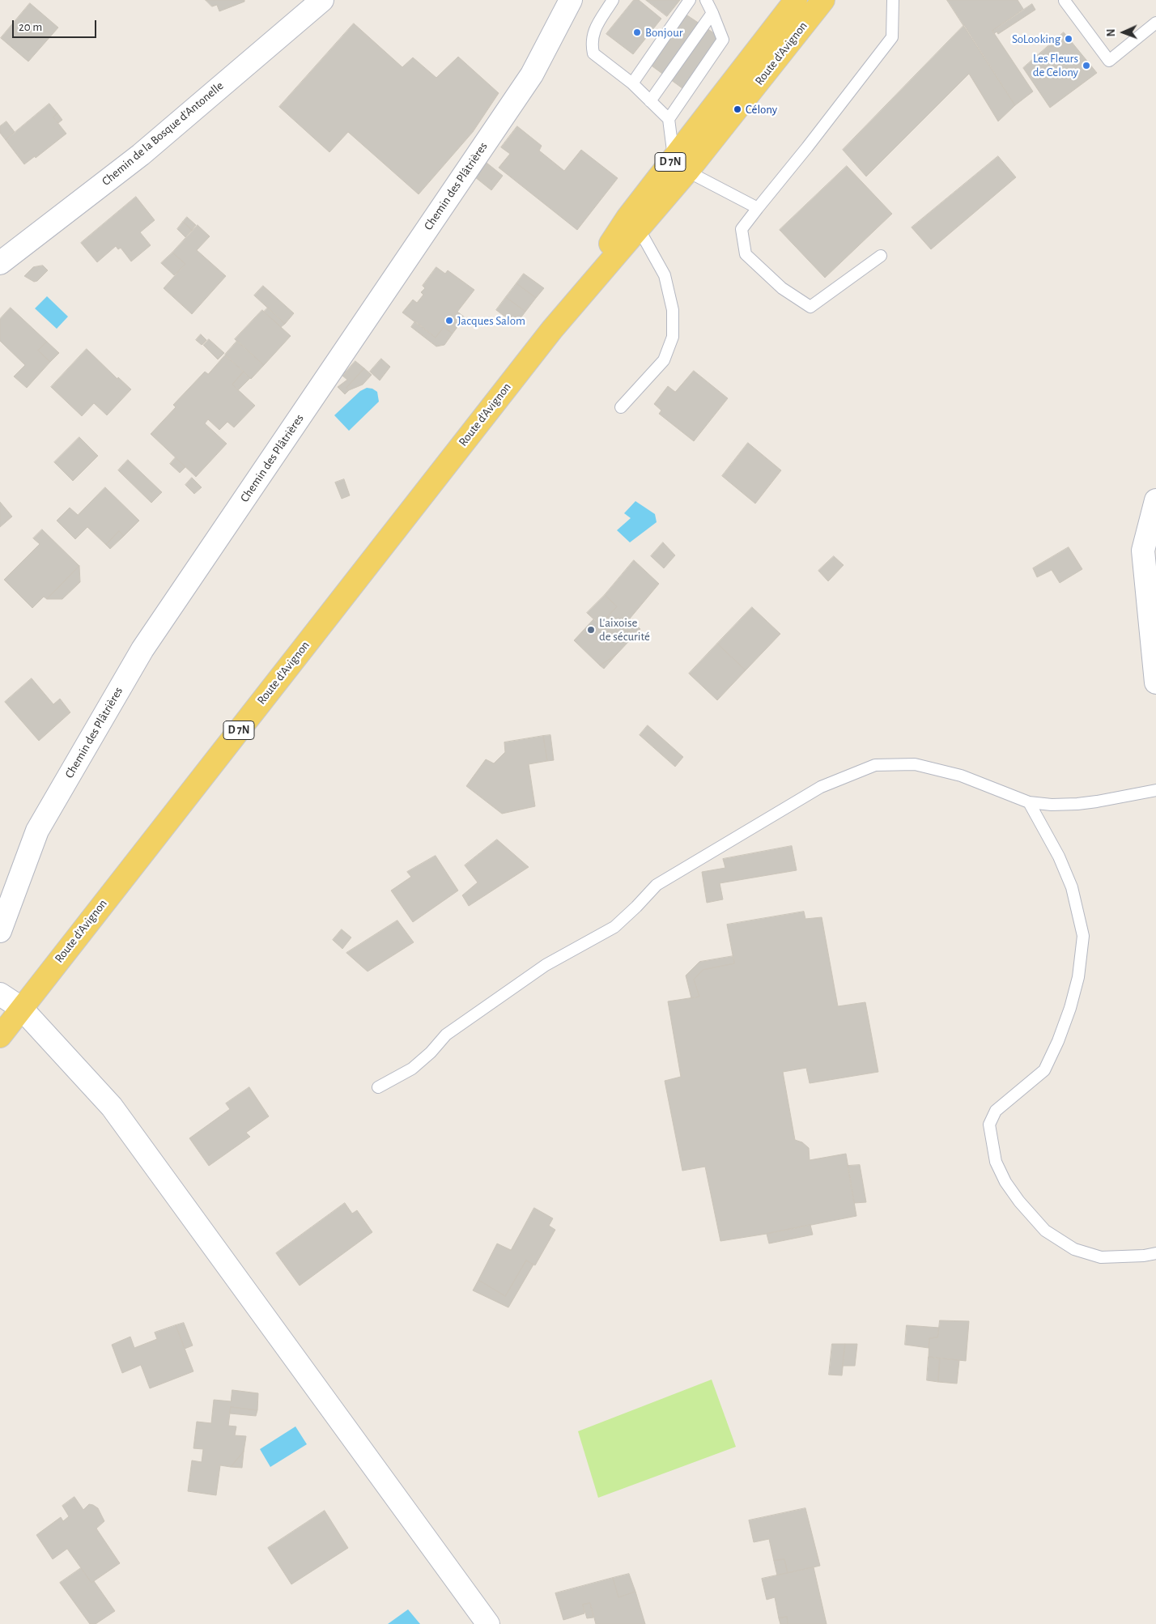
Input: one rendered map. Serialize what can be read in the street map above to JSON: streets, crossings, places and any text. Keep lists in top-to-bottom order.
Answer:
{
  "streets": {
    "main road": ["Route d'Avignon", "D 7N"],
    "street": ["Chemin de la Bosque d'Antonelle", "Chemin des Plâtrières"]
  },
  "places": [
    "Bonjour",
    "SoLooking",
    "Les Fleurs de Celony",
    "Célony",
    "Jacques Salom",
    "L'aixoise de sécurité"
  ],
  "scale_bar": "20 m",
  "north": "left"
}
